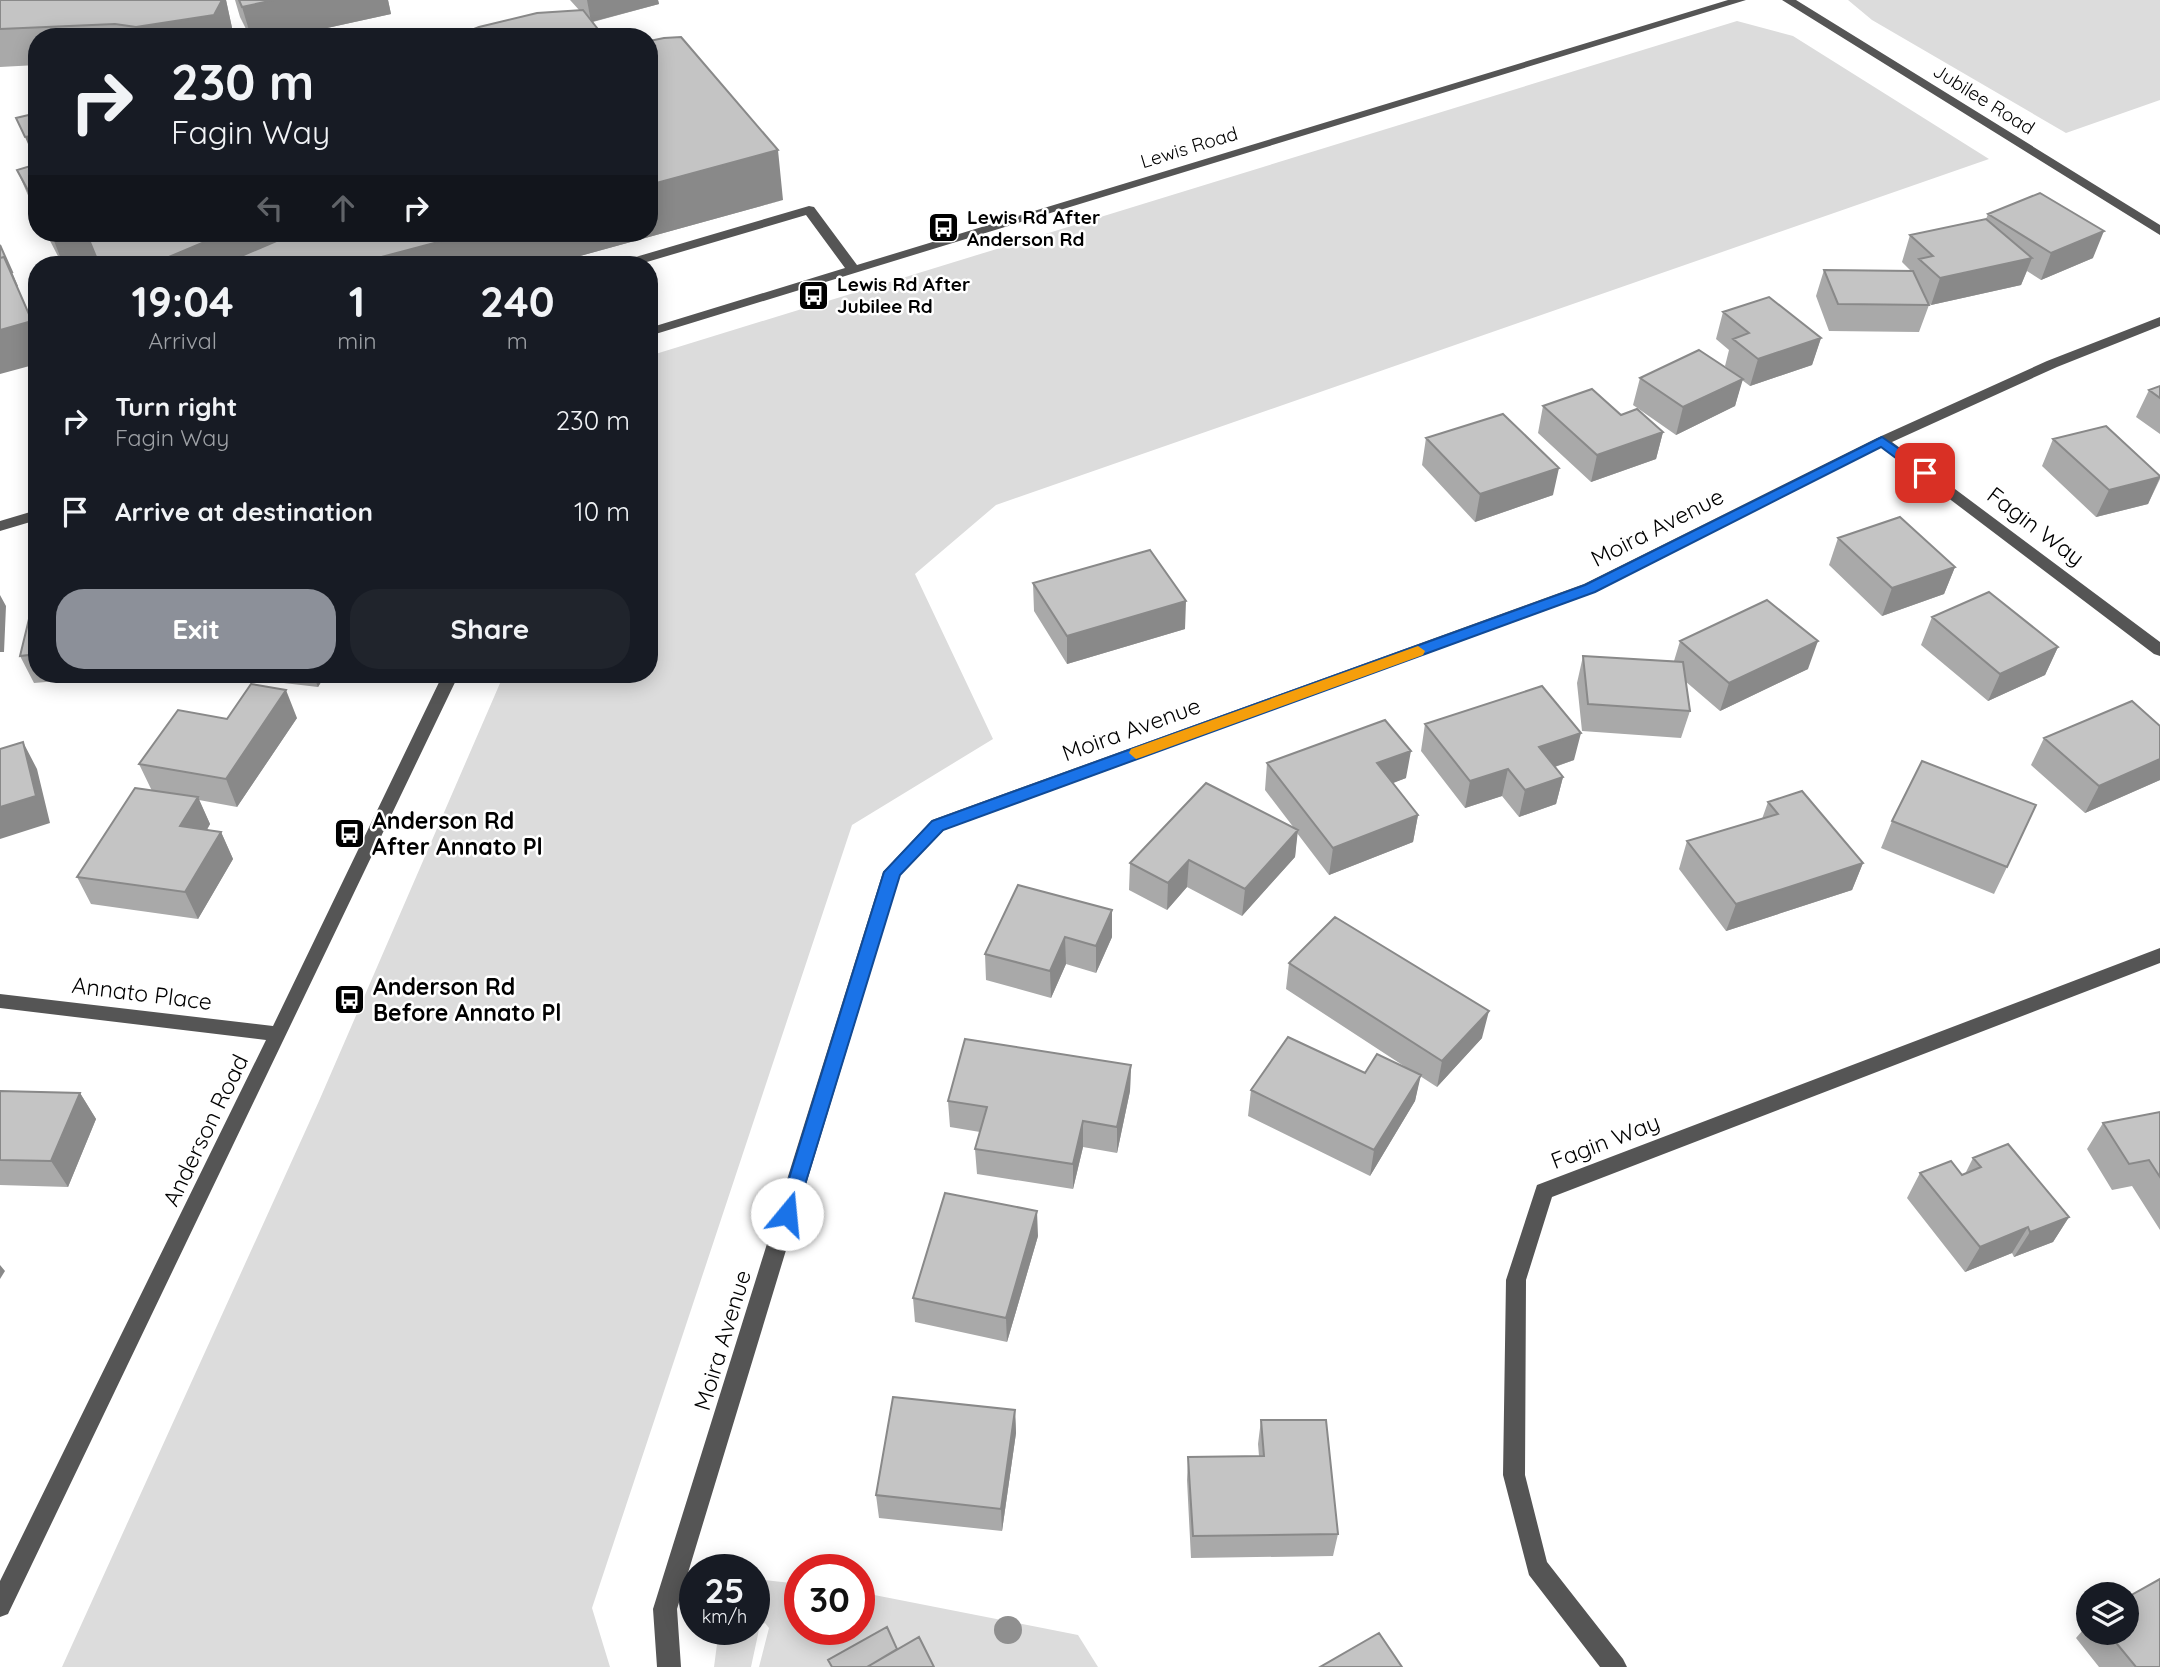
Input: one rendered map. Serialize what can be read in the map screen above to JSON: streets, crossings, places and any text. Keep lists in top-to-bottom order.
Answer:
{
  "streets": {
    "street": [
      "Jubilee Road",
      "Lewis Road",
      "Fagin Way",
      "Moira Avenue",
      "Annato Place",
      "Anderson Road"
    ]
  },
  "crossings": [
    ["Fagin Way", "Moira Avenue"],
    ["Annato Place", "Anderson Road"]
  ],
  "places": {
    "bus stop": [
      "Lewis Rd After Anderson Rd",
      "Lewis Rd After Jubilee Rd",
      "Anderson Rd After Annato Pl",
      "Anderson Rd Before Annato Pl"
    ]
  },
  "page": {
    "turn": ["230 m", "Fagin Way"],
    "eta": [
      "19:04",
      "Arrival",
      "1",
      "min",
      "240",
      "m"
    ],
    "list": [
      {
        "name": "Turn right",
        "note": "Fagin Way",
        "value": "230 m"
      },
      {
        "name": "Arrive at destination",
        "value": "10 m"
      }
    ],
    "buttons": ["Exit", "Share"],
    "speed": "25 km/h",
    "limit": "30"
  }
}
